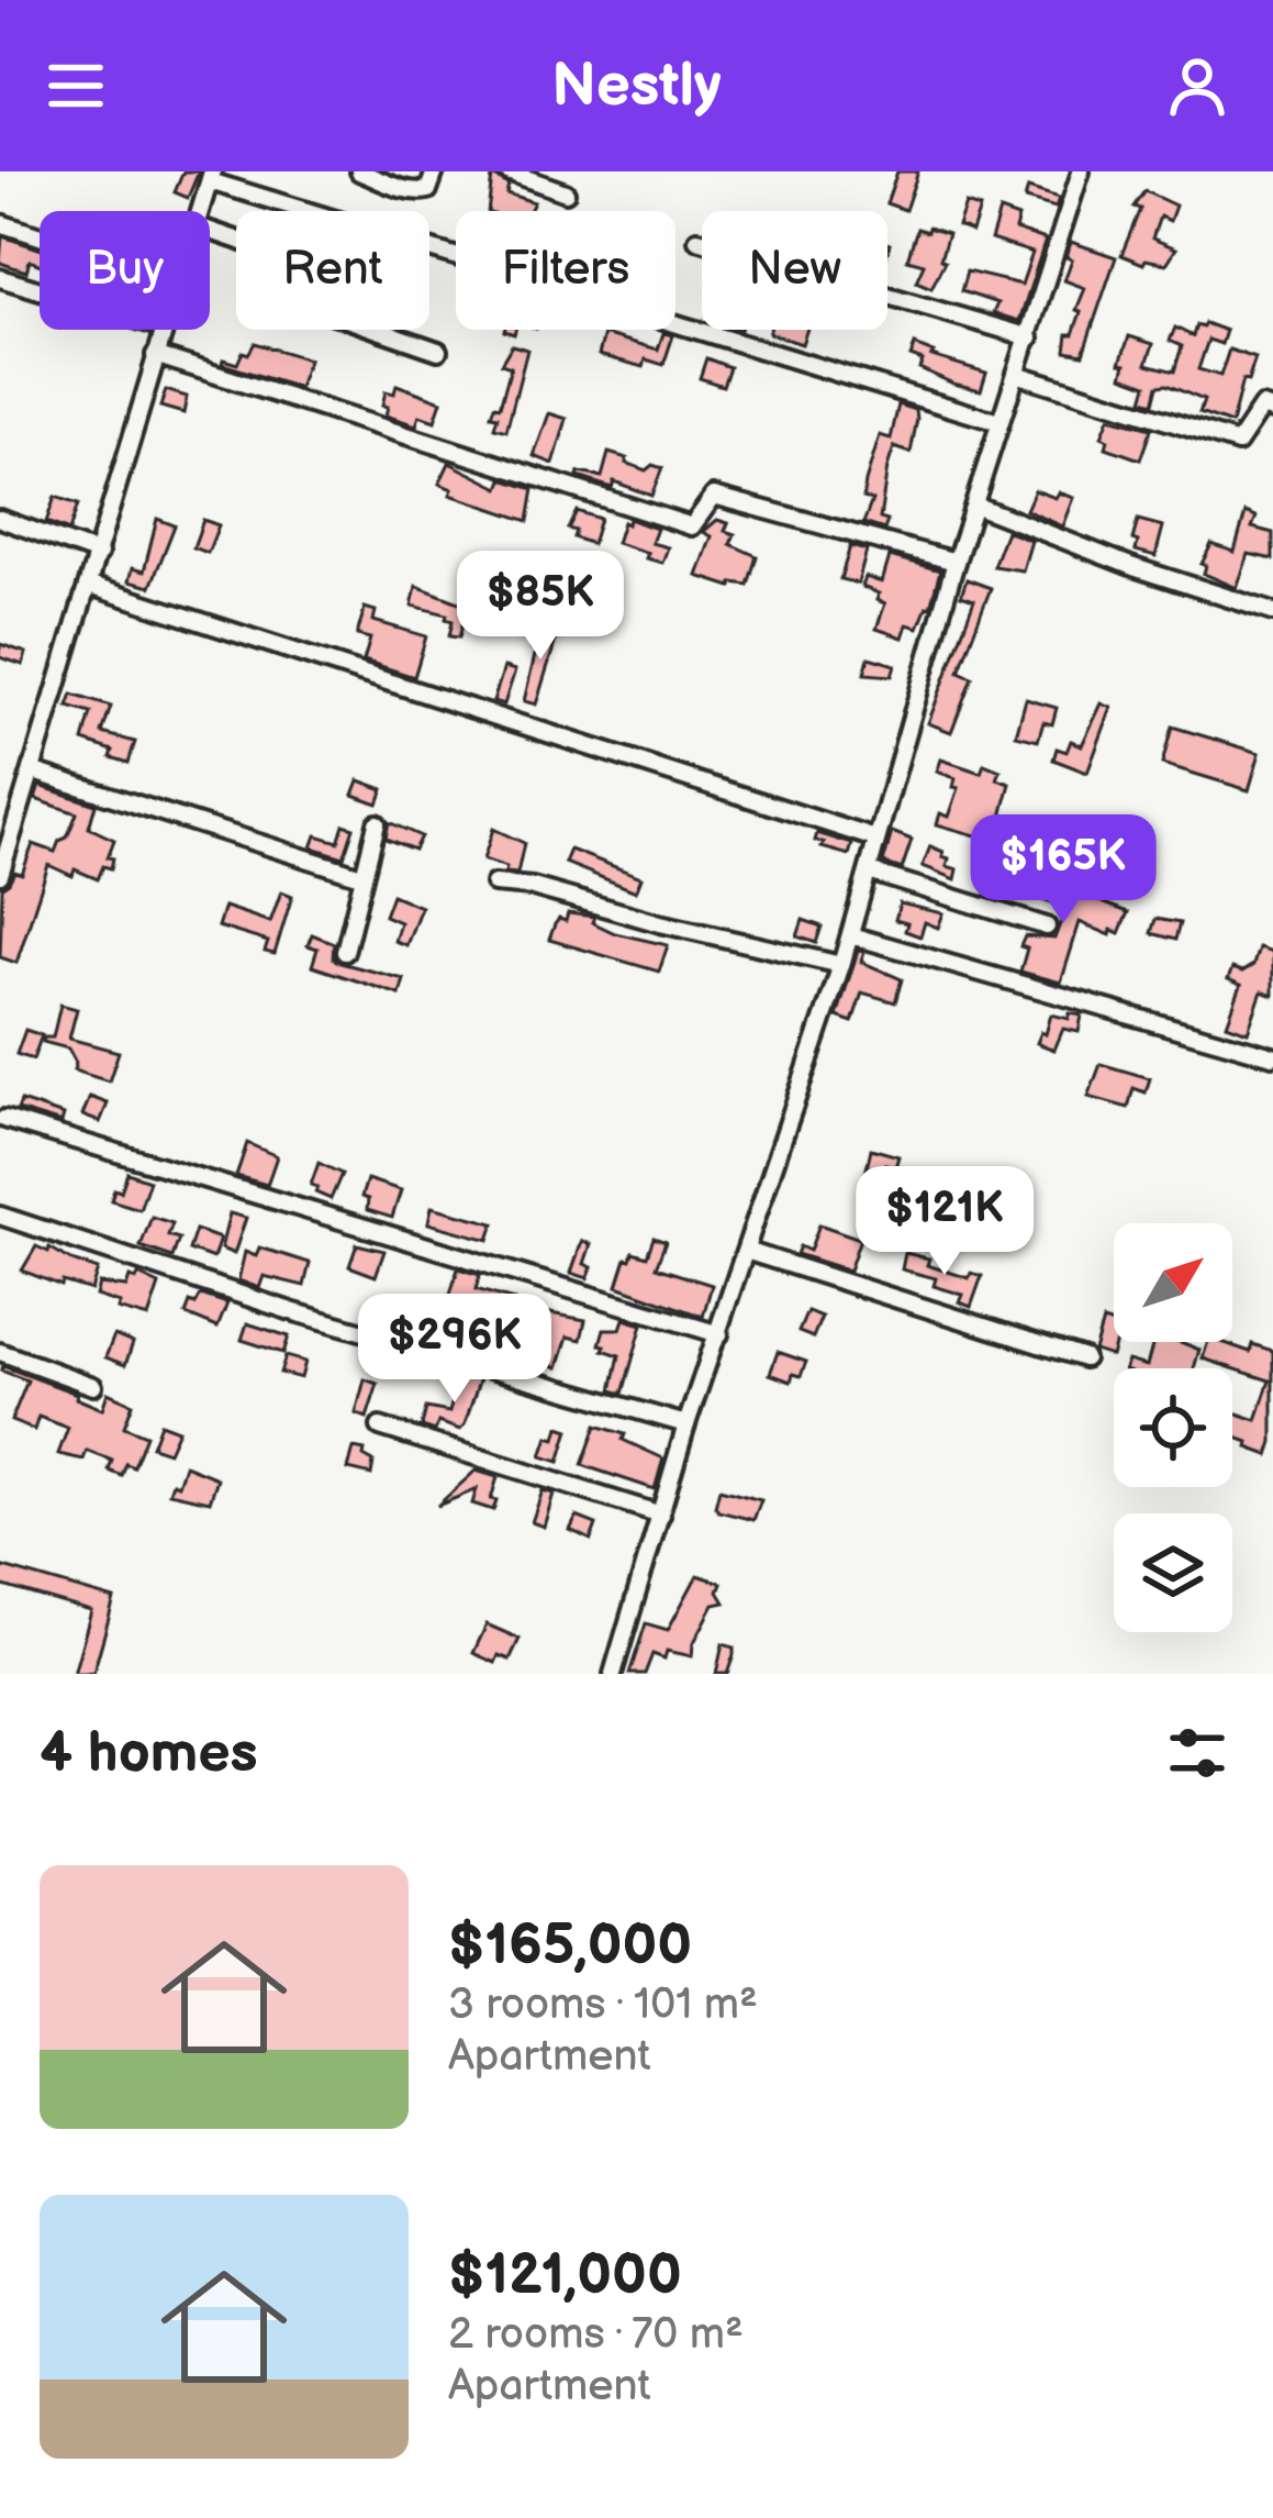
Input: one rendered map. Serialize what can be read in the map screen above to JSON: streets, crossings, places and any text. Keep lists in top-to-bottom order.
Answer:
{
  "north": "top right",
  "page": {
    "header": "Nestly",
    "chip": [
      "Buy",
      "Rent",
      "Filters",
      "New"
    ],
    "price": [
      "$85K",
      "$165K",
      "$121K",
      "$296K"
    ],
    "heading": "4 homes",
    "list": [
      {
        "name": "$165,000",
        "note": "3 rooms · 101 m² · Apartment"
      },
      {
        "name": "$121,000",
        "note": "2 rooms · 70 m² · Apartment"
      }
    ]
  }
}
